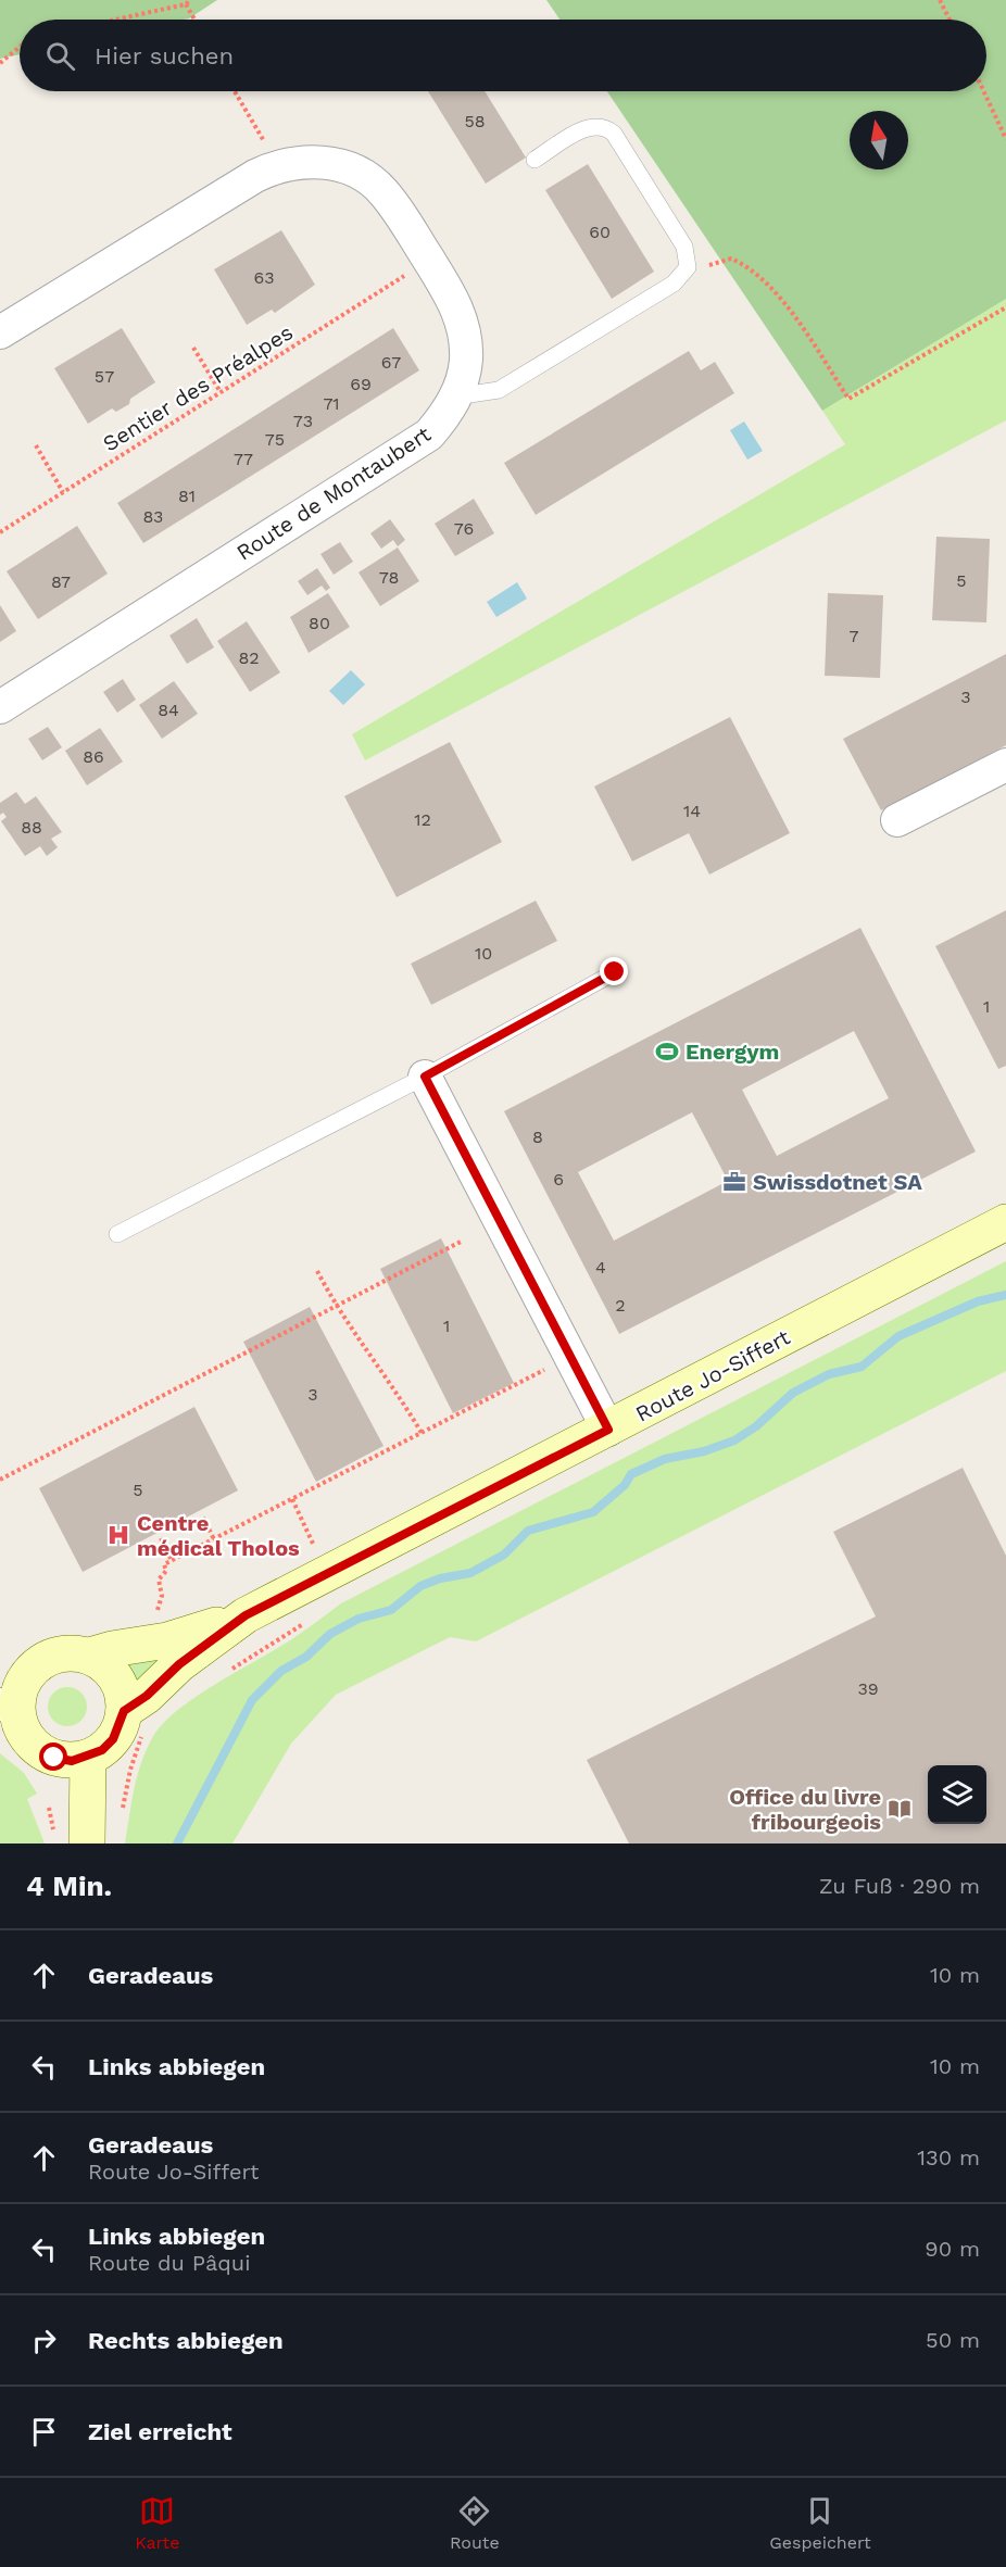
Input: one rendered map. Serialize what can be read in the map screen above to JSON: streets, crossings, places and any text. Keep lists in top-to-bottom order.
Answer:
{
  "streets": {
    "street": ["Route de Montaubert", "Route Jo-Siffert"],
    "path": ["Sentier des Préalpes"]
  },
  "places": {
    "sports": ["Energym"],
    "office": ["Swissdotnet SA"],
    "hospital": ["Centre médical Tholos"],
    "library": ["Office du livre fribourgeois"]
  },
  "house_numbers": [
    "58",
    "60",
    "63",
    "67",
    "57",
    "69",
    "71",
    "73",
    "75",
    "77",
    "81",
    "83",
    "76",
    "78",
    "5",
    "87",
    "80",
    "7",
    "82",
    "3",
    "84",
    "86",
    "14",
    "12",
    "88",
    "10",
    "1",
    "8",
    "6",
    "4",
    "2",
    "1",
    "3",
    "5",
    "39"
  ],
  "north": "top",
  "page": {
    "search": "Hier suchen",
    "heading": ["4 Min.", "Zu Fuß · 290 m"],
    "list": [
      ["Geradeaus", "10 m"],
      ["Links abbiegen", "10 m"],
      ["Geradeaus", "Route Jo-Siffert", "130 m"],
      ["Links abbiegen", "Route du Pâqui", "90 m"],
      ["Rechts abbiegen", "50 m"],
      "Ziel erreicht"
    ],
    "nav": ["Karte", "Route", "Gespeichert"]
  }
}
